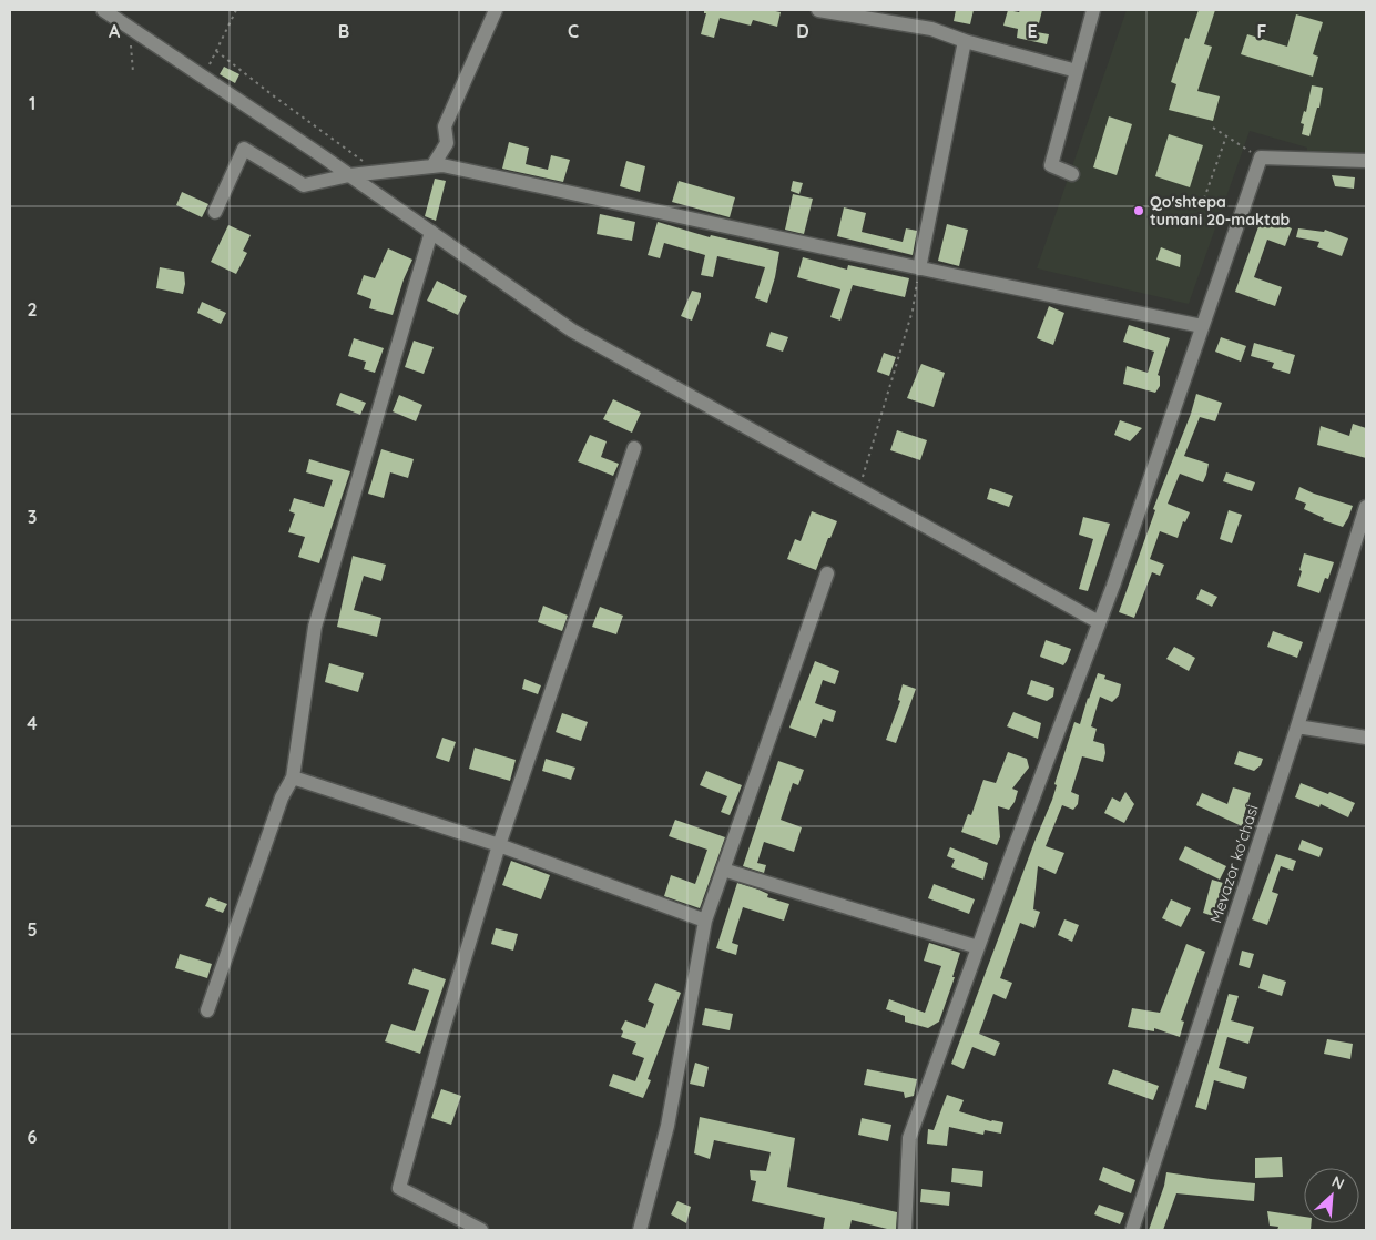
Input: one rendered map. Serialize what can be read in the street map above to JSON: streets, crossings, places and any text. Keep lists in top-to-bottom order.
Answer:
{
  "streets": {
    "street": ["Mevazor ko'chasi"]
  },
  "places": ["Qo'shtepa tumani 20-maktab"],
  "north": "top right",
  "grid": {
    "columns": [
      "A",
      "B",
      "C",
      "D",
      "E",
      "F"
    ],
    "rows": [
      "1",
      "2",
      "3",
      "4",
      "5",
      "6"
    ]
  }
}
